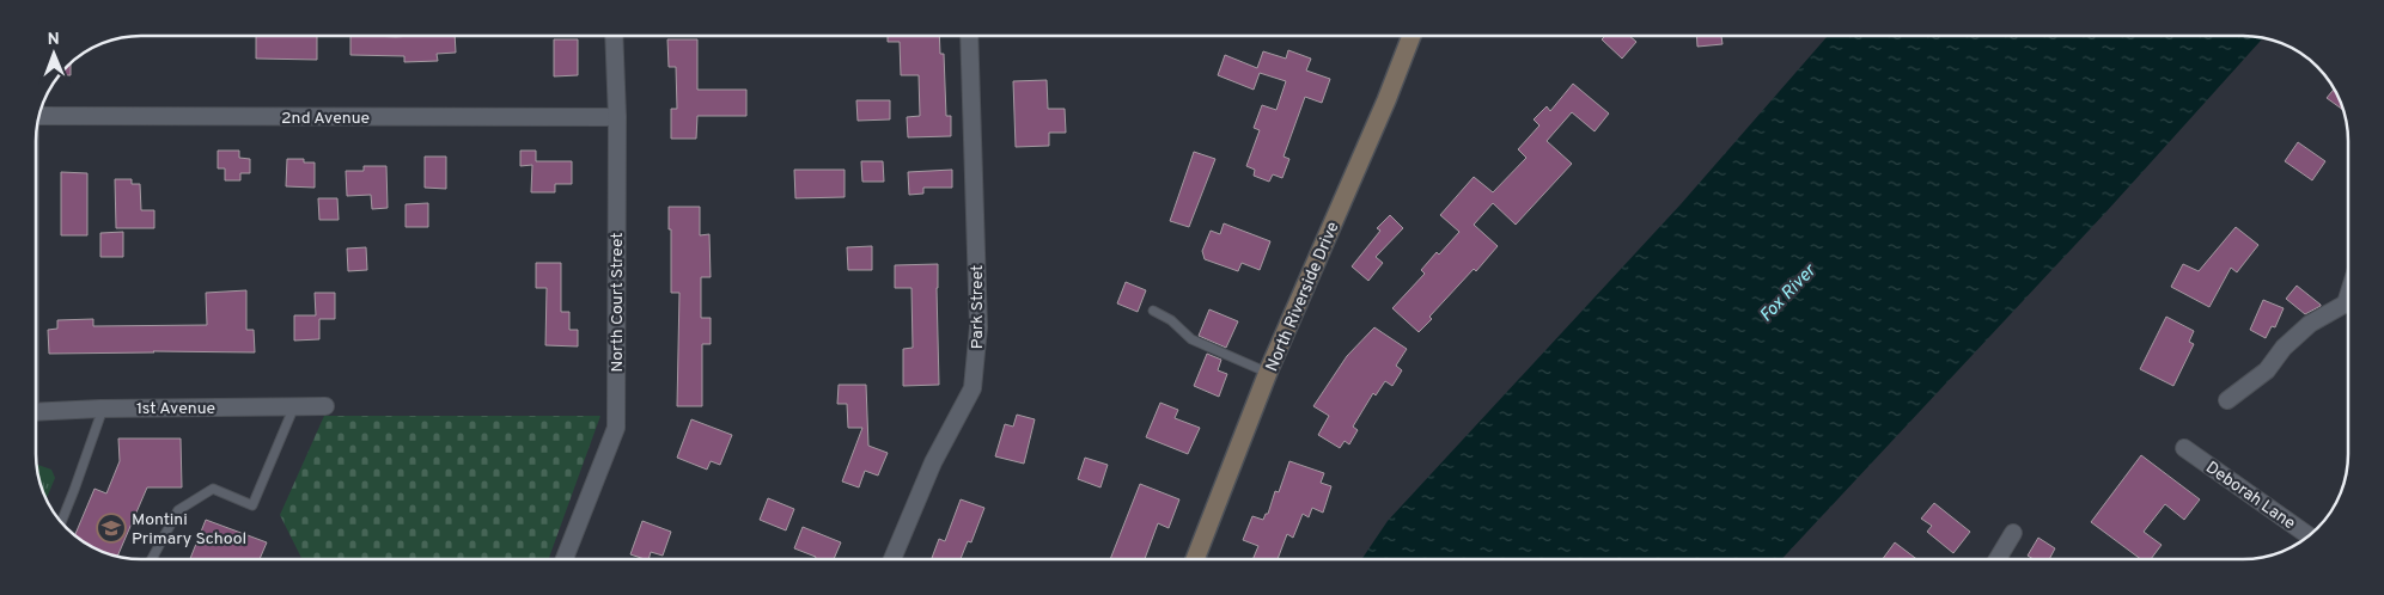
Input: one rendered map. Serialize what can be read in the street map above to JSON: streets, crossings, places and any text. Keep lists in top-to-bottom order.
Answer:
{
  "streets": {
    "street": [
      "2nd Avenue",
      "North Riverside Drive",
      "North Court Street",
      "Park Street",
      "1st Avenue",
      "Deborah Lane"
    ]
  },
  "crossings": [
    ["2nd Avenue", "North Court Street"]
  ],
  "water": ["Fox River"],
  "places": {
    "school or university": ["Montini Primary School"]
  },
  "north": "top"
}
